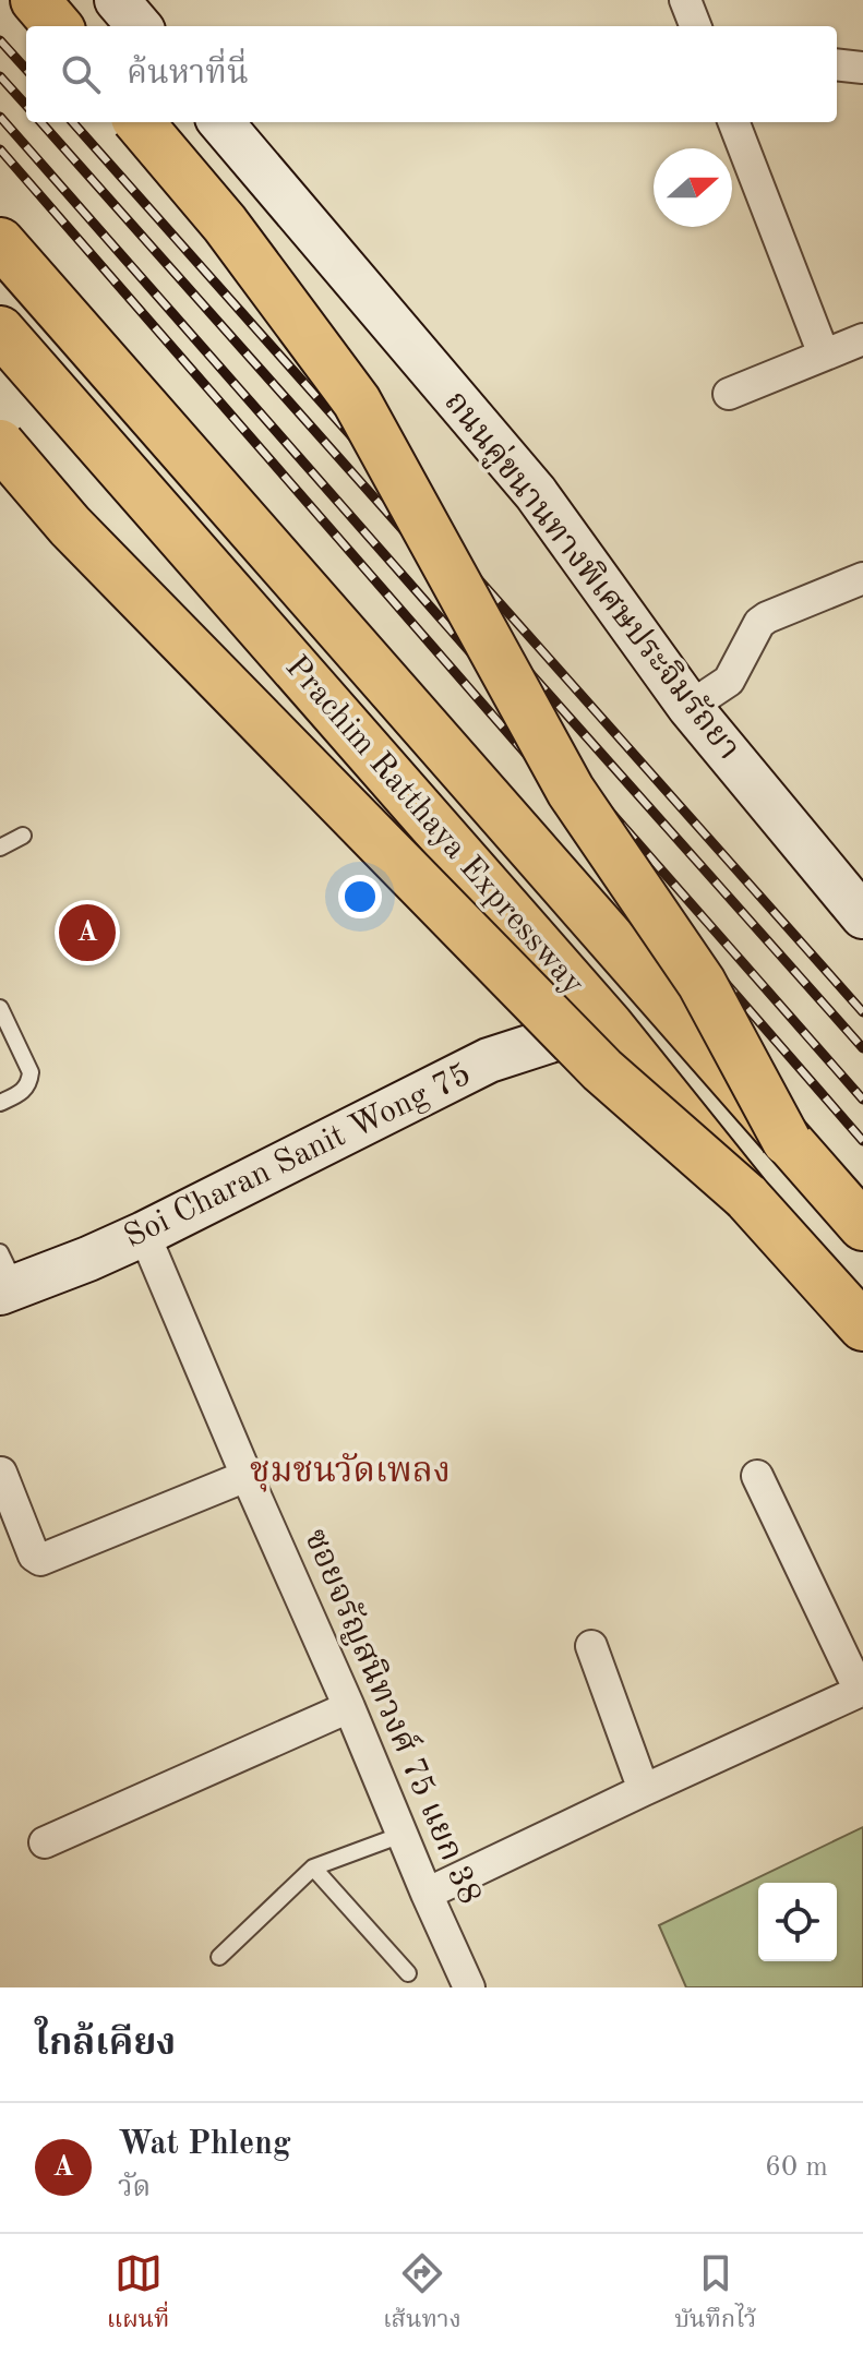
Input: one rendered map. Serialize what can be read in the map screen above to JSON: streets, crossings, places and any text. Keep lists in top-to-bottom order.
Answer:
{
  "streets": {
    "highway": ["Prachim Ratthaya Expressway"],
    "main road": ["ถนนคู่ขนานทางพิเศษประจิมรัถยา", "Soi Charan Sanit Wong 75"],
    "street": ["ซอยจรัญสนิทวงศ์ 75 แยก 38"]
  },
  "crossings": [
    ["Soi Charan Sanit Wong 75", "ซอยจรัญสนิทวงศ์ 75 แยก 38"]
  ],
  "districts": ["ชุมชนวัดเพลง"],
  "north": "right",
  "page": {
    "search": "ค้นหาที่นี่",
    "pins": "A",
    "heading": "ใกล้เคียง",
    "list": [
      {
        "mark": "A",
        "name": "Wat Phleng",
        "note": "วัด",
        "value": "60 m"
      }
    ],
    "nav": ["แผนที่", "เส้นทาง", "บันทึกไว้"]
  }
}
